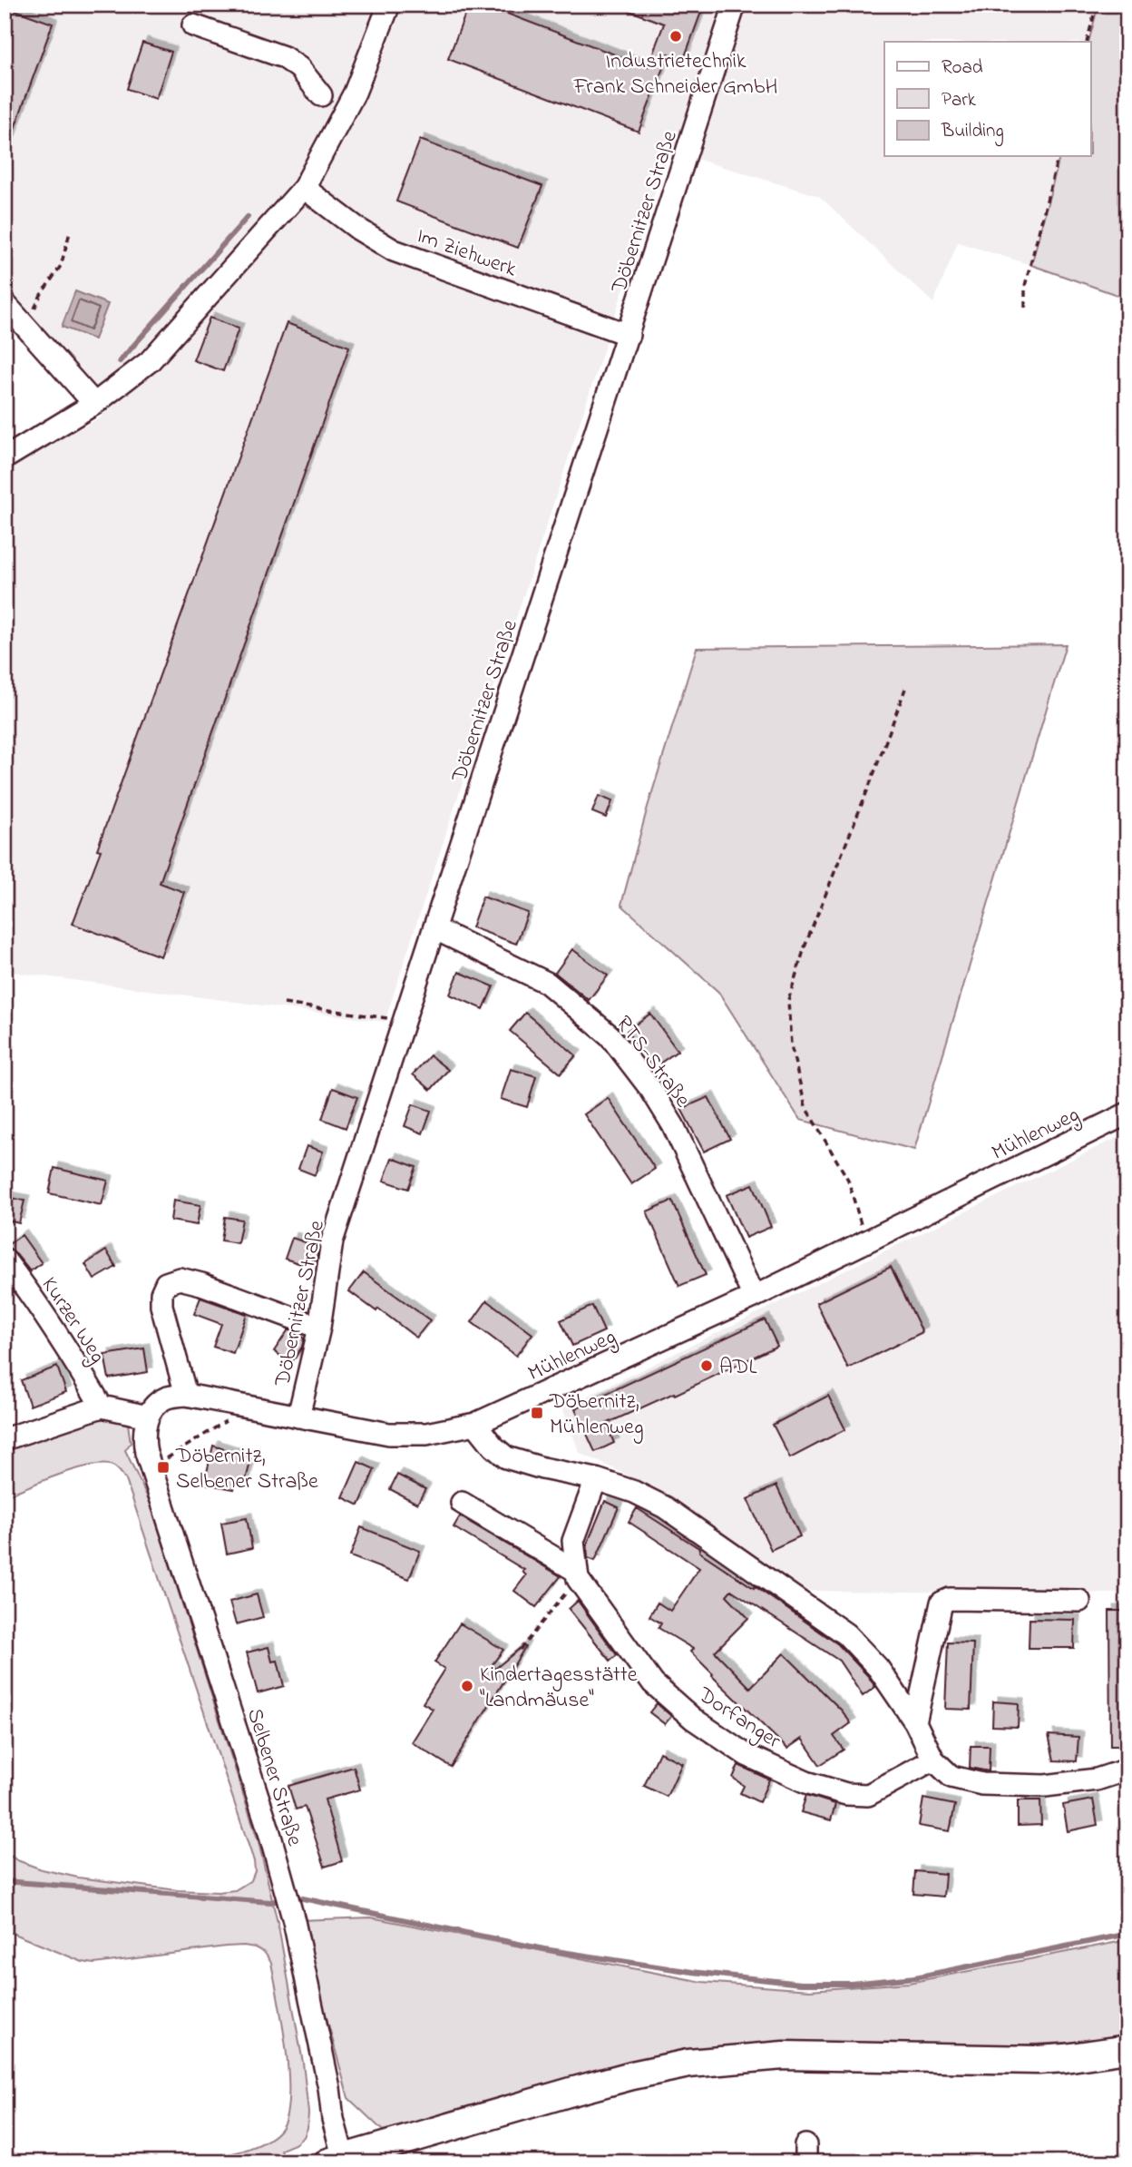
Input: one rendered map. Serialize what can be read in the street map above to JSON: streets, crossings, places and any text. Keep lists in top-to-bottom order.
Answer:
{
  "streets": {
    "street": [
      "Döbernitzer Straße",
      "Im Ziehwerk",
      "RTS-Straße",
      "Mühlenweg",
      "Kurzer Weg",
      "Dorfanger",
      "Selbener Straße"
    ]
  },
  "crossings": [
    ["Döbernitzer Straße", "Im Ziehwerk"],
    ["Döbernitzer Straße", "RTS-Straße"],
    ["Döbernitzer Straße", "Mühlenweg"],
    ["RTS-Straße", "Mühlenweg"],
    ["Mühlenweg", "Selbener Straße"]
  ],
  "places": {
    "other": ["Industrietechnik Frank Schneider GmbH", "ADL", "Kindertagesstätte \"Landmäuse\""],
    "transit": ["Döbernitz, Mühlenweg", "Döbernitz, Selbener Straße"]
  },
  "legend": ["Road", "Park", "Building"]
}
